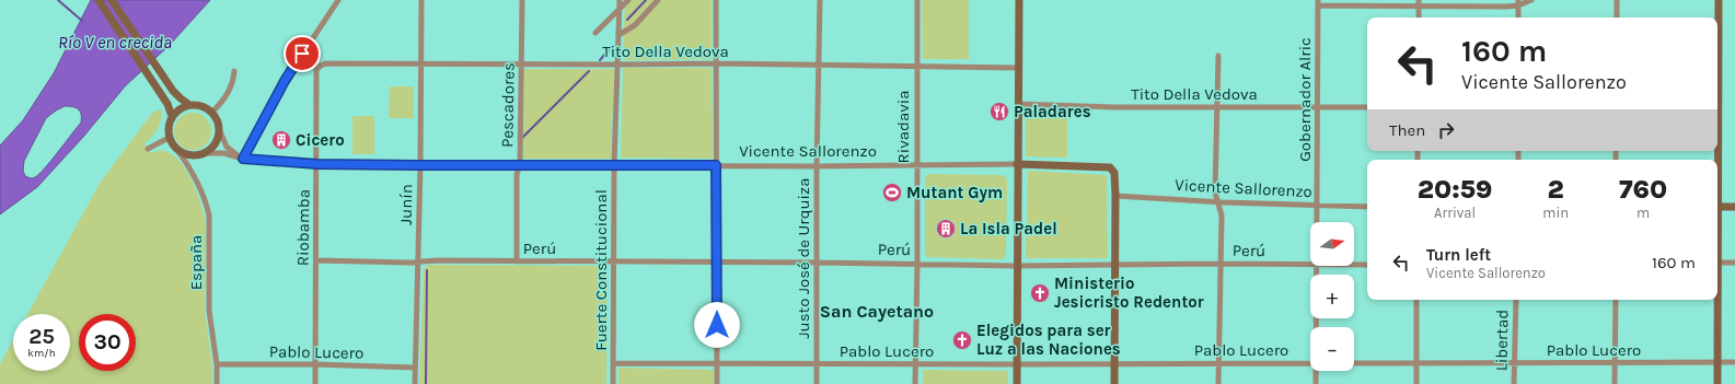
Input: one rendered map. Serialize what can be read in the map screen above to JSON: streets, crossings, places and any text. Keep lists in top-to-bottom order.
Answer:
{
  "streets": {
    "main road": ["Vicente Sallorenzo"],
    "street": [
      "Tito Della Vedova",
      "Gobernador Alric",
      "Pescadores",
      "Rivadavia",
      "Junín",
      "Riobamba",
      "Perú",
      "Justo José de Urquiza",
      "España",
      "Fuerte Constitucional",
      "Libertad",
      "Pablo Lucero"
    ]
  },
  "crossings": [
    ["Tito Della Vedova", "Gobernador Alric"],
    ["Tito Della Vedova", "Pescadores"],
    ["Tito Della Vedova", "Rivadavia"],
    ["Tito Della Vedova", "Junín"],
    ["Tito Della Vedova", "Riobamba"],
    ["Tito Della Vedova", "Justo José de Urquiza"],
    ["Tito Della Vedova", "Fuerte Constitucional"],
    ["Gobernador Alric", "Vicente Sallorenzo"],
    ["Pescadores", "Vicente Sallorenzo"],
    ["Pescadores", "Perú"],
    ["Rivadavia", "Vicente Sallorenzo"],
    ["Rivadavia", "Perú"],
    ["Rivadavia", "Pablo Lucero"],
    ["Vicente Sallorenzo", "Junín"],
    ["Vicente Sallorenzo", "Riobamba"],
    ["Vicente Sallorenzo", "Justo José de Urquiza"],
    ["Vicente Sallorenzo", "España"],
    ["Vicente Sallorenzo", "Fuerte Constitucional"],
    ["Junín", "Perú"],
    ["Junín", "Pablo Lucero"],
    ["Riobamba", "Perú"],
    ["Riobamba", "Pablo Lucero"],
    ["Perú", "Justo José de Urquiza"],
    ["Perú", "Fuerte Constitucional"],
    ["Justo José de Urquiza", "Pablo Lucero"],
    ["España", "Pablo Lucero"],
    ["Fuerte Constitucional", "Pablo Lucero"],
    ["Libertad", "Pablo Lucero"]
  ],
  "districts": ["San Cayetano"],
  "water": ["Río V en crecida"],
  "places": {
    "restaurant": ["Paladares"],
    "building": ["Cicero", "La Isla Padel"],
    "sports": ["Mutant Gym"],
    "church": ["Ministerio Jesicristo Redentor", "Elegidos para ser Luz a las Naciones"]
  },
  "north": "right",
  "page": {
    "turn": ["160 m", "Vicente Sallorenzo"],
    "then": "Then",
    "eta": [
      "20:59",
      "Arrival",
      "2",
      "min",
      "760",
      "m"
    ],
    "map_buttons": ["+", "−"],
    "list": [
      {
        "name": "Turn left",
        "note": "Vicente Sallorenzo",
        "value": "160 m"
      }
    ],
    "speed": "25 km/h",
    "limit": "30"
  }
}
